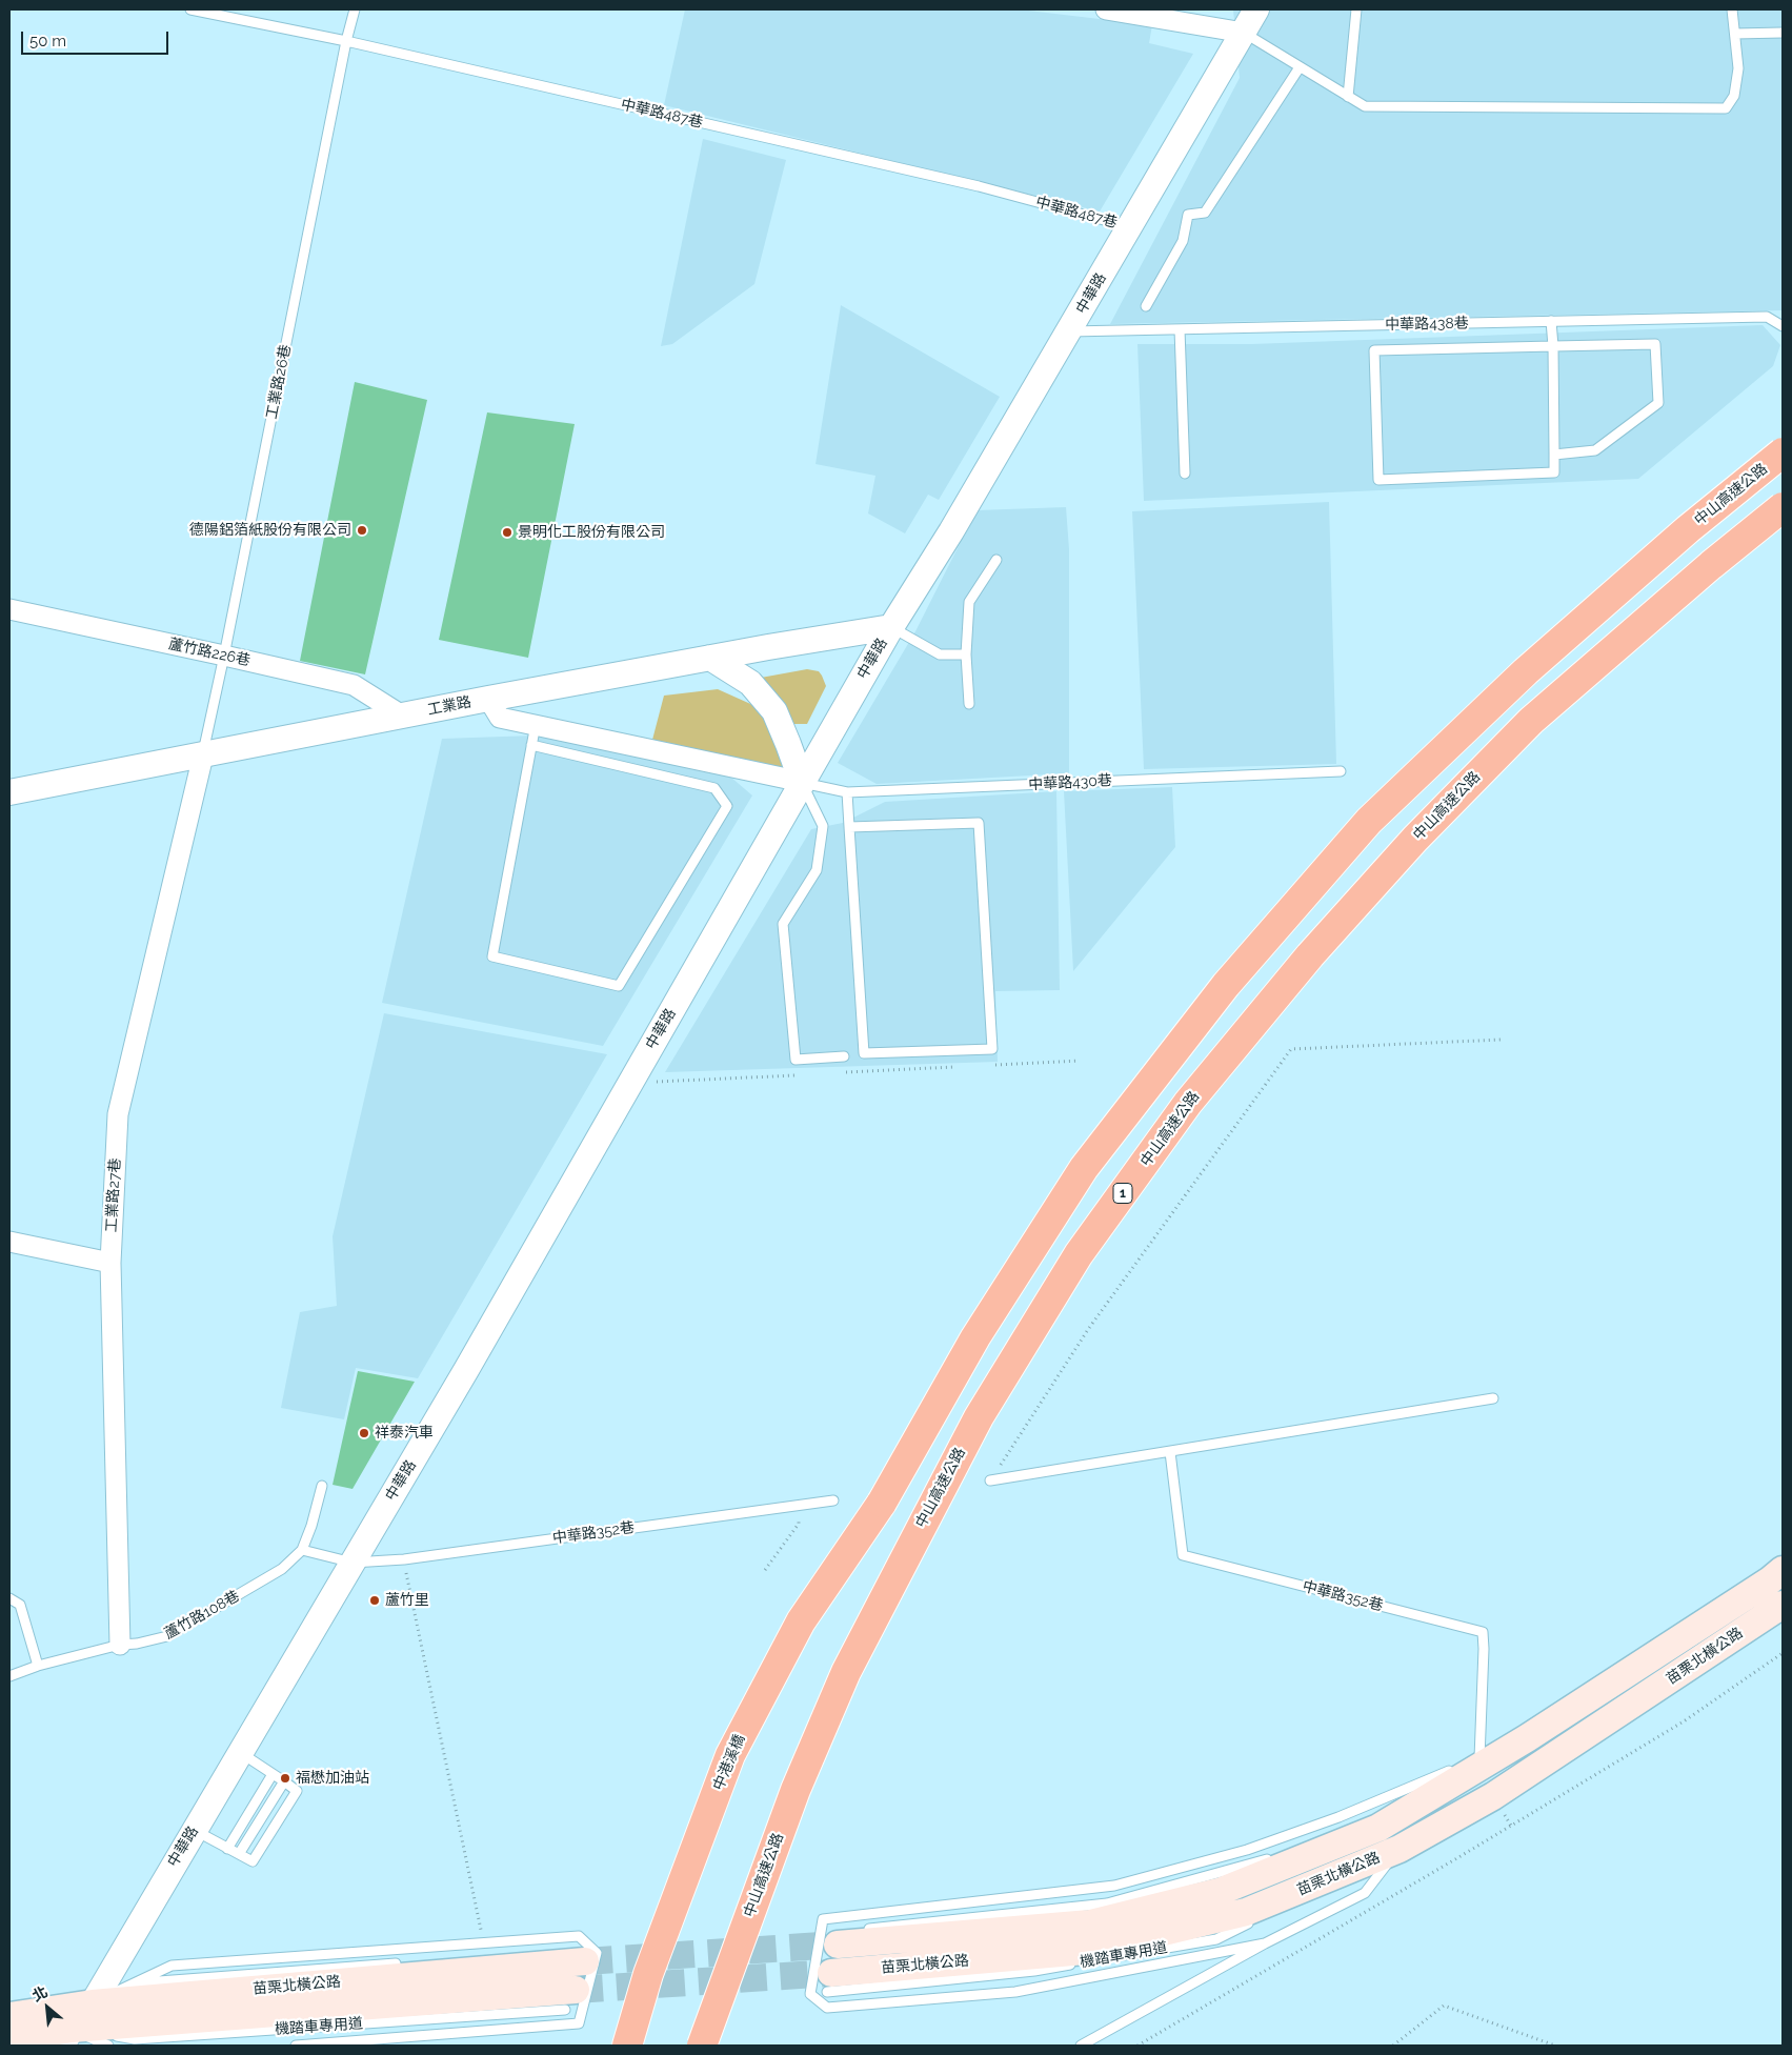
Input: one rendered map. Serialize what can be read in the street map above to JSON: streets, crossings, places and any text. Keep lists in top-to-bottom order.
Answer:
{
  "streets": {
    "highway": ["中山高速公路", "1", "中港溪橋"],
    "main road": ["苗栗北橫公路"],
    "street": [
      "中華路",
      "蘆竹路226巷",
      "工業路",
      "工業路27巷"
    ],
    "lane": [
      "中華路487巷",
      "中華路438巷",
      "工業路26巷",
      "中華路430巷",
      "中華路352巷",
      "蘆竹路108巷",
      "機踏車專用道"
    ]
  },
  "crossings": [
    ["中華路487巷", "中華路"],
    ["中華路487巷", "工業路26巷"],
    ["中華路", "中華路438巷"],
    ["中華路", "工業路"],
    ["中華路", "中華路430巷"],
    ["中華路", "中華路352巷"],
    ["中華路", "苗栗北橫公路"],
    ["工業路26巷", "蘆竹路226巷"],
    ["工業路26巷", "工業路"],
    ["工業路26巷", "工業路27巷"],
    ["中山高速公路", "中港溪橋"],
    ["蘆竹路226巷", "工業路"],
    ["工業路", "工業路27巷"],
    ["工業路27巷", "蘆竹路108巷"],
    ["苗栗北橫公路", "機踏車專用道"]
  ],
  "places": [
    "德陽鋁箔紙股份有限公司",
    "景明化工股份有限公司",
    "祥泰汽車",
    "蘆竹里",
    "福懋加油站"
  ],
  "scale_bar": "50 m",
  "north": "top left"
}
